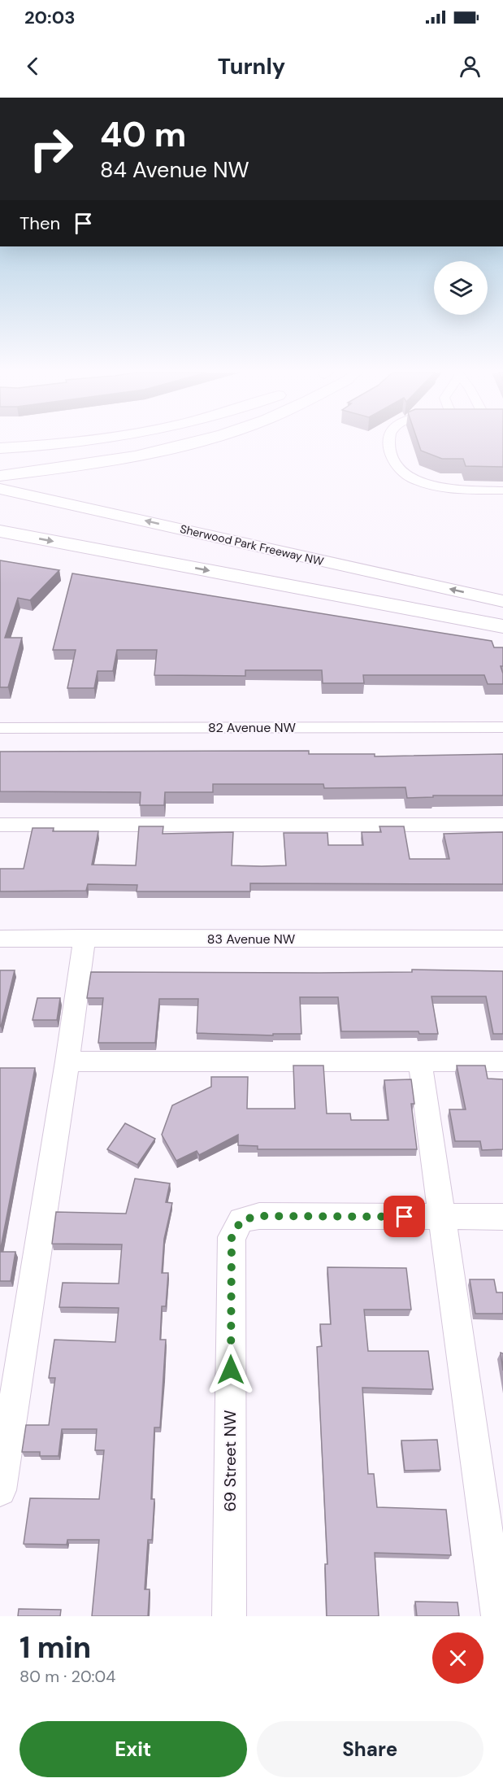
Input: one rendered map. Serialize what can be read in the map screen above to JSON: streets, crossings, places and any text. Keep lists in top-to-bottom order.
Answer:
{
  "streets": {
    "highway": ["Sherwood Park Freeway NW"],
    "street": ["82 Avenue NW", "83 Avenue NW", "69 Street NW"]
  },
  "page": {
    "status": "20:03",
    "header": "Turnly",
    "turn": ["40 m", "84 Avenue NW"],
    "then": "Then",
    "heading": ["1 min", "80 m · 20:04"],
    "buttons": ["Exit", "Share"]
  }
}
